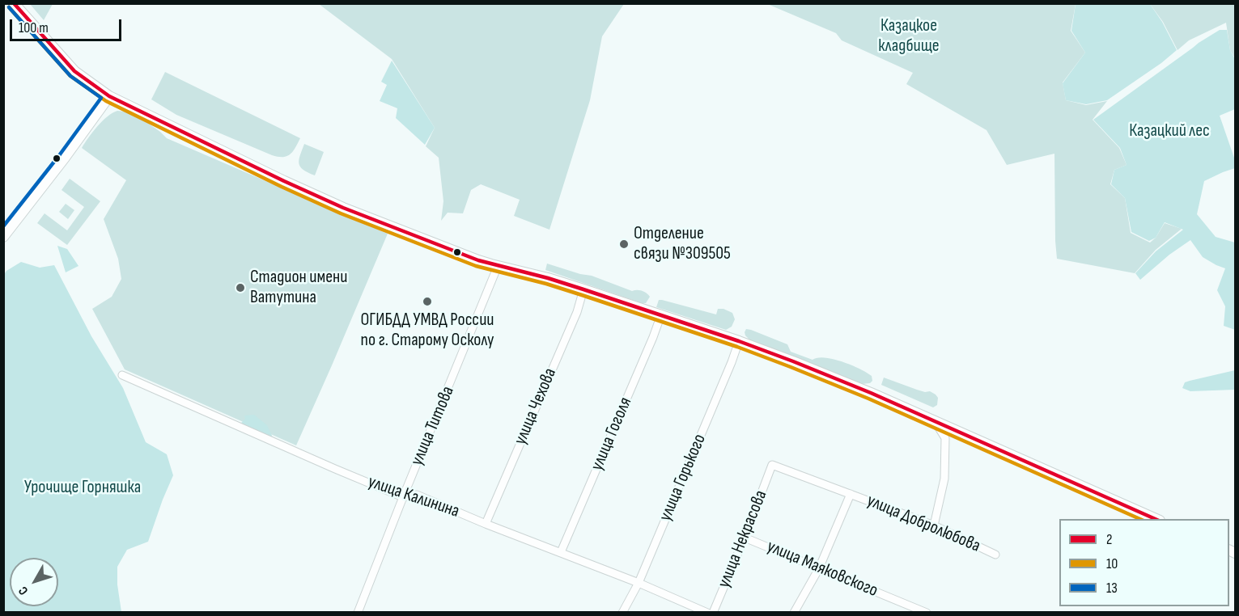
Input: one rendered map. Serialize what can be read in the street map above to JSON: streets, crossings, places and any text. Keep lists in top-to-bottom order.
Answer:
{
  "streets": {
    "street": [
      "улица Чехова",
      "улица Титова",
      "улица Гоголя",
      "улица Горького",
      "улица Калинина",
      "улица Добролюбова",
      "улица Некрасова",
      "улица Маяковского"
    ]
  },
  "crossings": [
    ["улица Чехова", "улица Калинина"],
    ["улица Титова", "улица Калинина"],
    ["улица Гоголя", "улица Калинина"],
    ["улица Горького", "улица Калинина"],
    ["улица Добролюбова", "улица Некрасова"],
    ["улица Добролюбова", "улица Маяковского"],
    ["улица Некрасова", "улица Маяковского"]
  ],
  "parks": ["Казацкое кладбище", "Казацкий лес", "Урочище Горняшка"],
  "places": ["Отделение связи №309505", "Стадион имени Ватутина", "ОГИБДД УМВД России по г. Старому Осколу"],
  "lines": ["transit line 2", "transit line 10", "transit line 13"],
  "legend": ["2", "10", "13"],
  "scale_bar": "100 m",
  "north": "bottom left"
}
